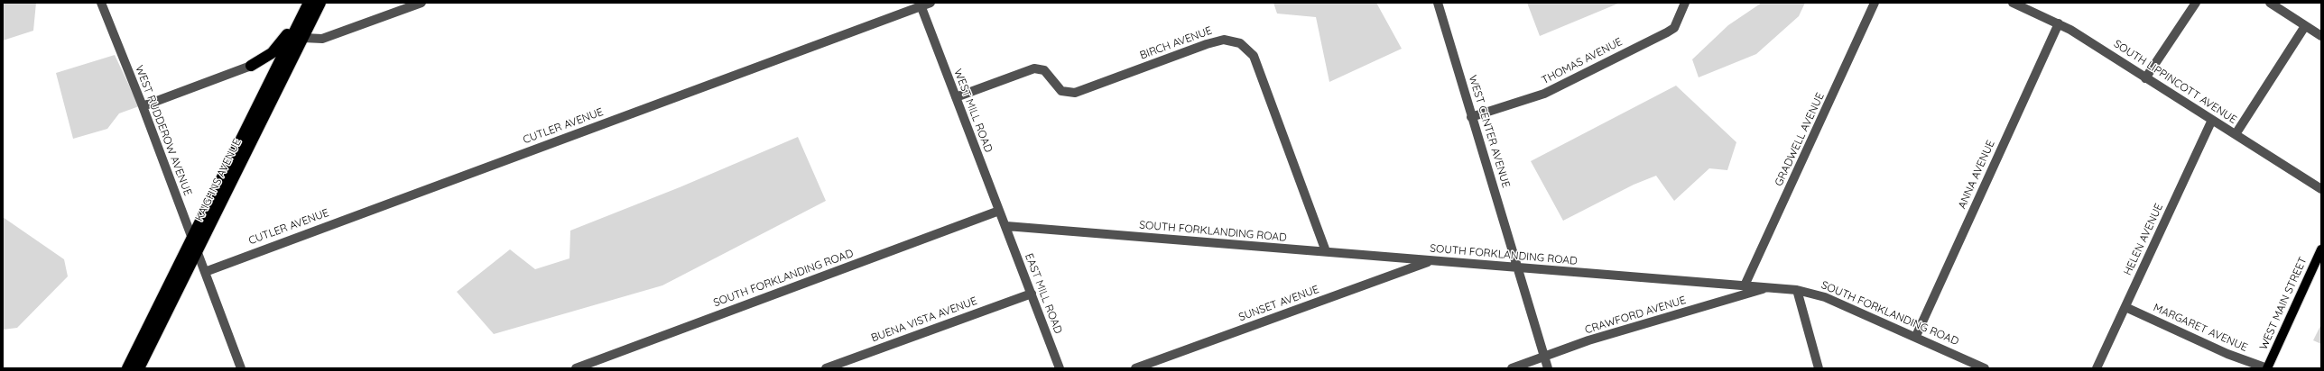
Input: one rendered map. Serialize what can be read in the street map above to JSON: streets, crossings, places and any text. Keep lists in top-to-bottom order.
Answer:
{
  "streets": {
    "highway": ["KAIGHNS AVENUE"],
    "main road": ["WEST MAIN STREET"],
    "street": [
      "BIRCH AVENUE",
      "THOMAS AVENUE",
      "SOUTH LIPPINCOTT AVENUE",
      "WEST MILL ROAD",
      "CUTLER AVENUE",
      "WEST RUDDEROW AVENUE",
      "WEST CENTER AVENUE",
      "GRADWELL AVENUE",
      "ANNA AVENUE",
      "SOUTH FORKLANDING ROAD",
      "HELEN AVENUE",
      "EAST MILL ROAD",
      "SUNSET AVENUE",
      "CRAWFORD AVENUE",
      "BUENA VISTA AVENUE",
      "MARGARET AVENUE"
    ]
  },
  "crossings": [
    ["BIRCH AVENUE", "WEST MILL ROAD"],
    ["BIRCH AVENUE", "SOUTH FORKLANDING ROAD"],
    ["THOMAS AVENUE", "WEST CENTER AVENUE"],
    ["SOUTH LIPPINCOTT AVENUE", "ANNA AVENUE"],
    ["SOUTH LIPPINCOTT AVENUE", "HELEN AVENUE"],
    ["WEST MILL ROAD", "CUTLER AVENUE"],
    ["WEST MILL ROAD", "SOUTH FORKLANDING ROAD"],
    ["WEST MILL ROAD", "EAST MILL ROAD"],
    ["CUTLER AVENUE", "WEST RUDDEROW AVENUE"],
    ["WEST RUDDEROW AVENUE", "KAIGHNS AVENUE"],
    ["WEST CENTER AVENUE", "SOUTH FORKLANDING ROAD"],
    ["WEST CENTER AVENUE", "CRAWFORD AVENUE"],
    ["GRADWELL AVENUE", "SOUTH FORKLANDING ROAD"],
    ["ANNA AVENUE", "SOUTH FORKLANDING ROAD"],
    ["SOUTH FORKLANDING ROAD", "EAST MILL ROAD"],
    ["SOUTH FORKLANDING ROAD", "SUNSET AVENUE"],
    ["SOUTH FORKLANDING ROAD", "CRAWFORD AVENUE"],
    ["HELEN AVENUE", "MARGARET AVENUE"],
    ["EAST MILL ROAD", "BUENA VISTA AVENUE"],
    ["WEST MAIN STREET", "MARGARET AVENUE"]
  ]
}
